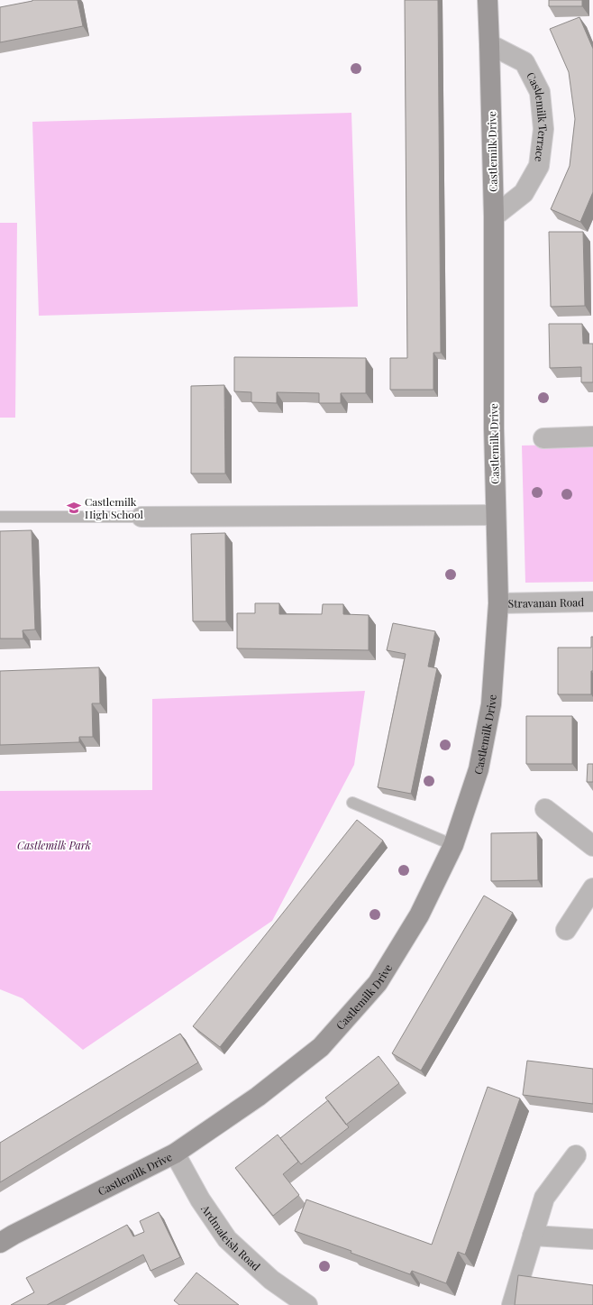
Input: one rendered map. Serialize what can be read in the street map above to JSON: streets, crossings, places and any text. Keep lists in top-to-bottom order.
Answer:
{
  "streets": {
    "street": [
      "Castlemilk Terrace",
      "Castlemilk Drive",
      "Stravanan Road",
      "Ardmaleish Road"
    ]
  },
  "crossings": [
    ["Castlemilk Terrace", "Castlemilk Drive"],
    ["Castlemilk Drive", "Stravanan Road"],
    ["Castlemilk Drive", "Ardmaleish Road"]
  ],
  "parks": ["Castlemilk Park"],
  "places": {
    "school or university": ["Castlemilk High School"]
  }
}
